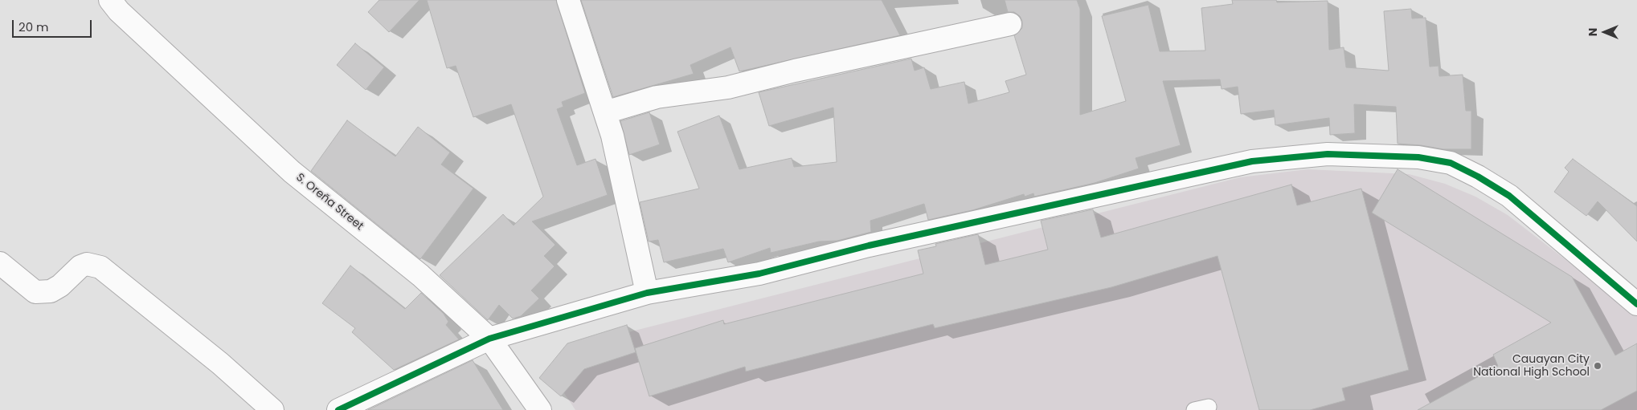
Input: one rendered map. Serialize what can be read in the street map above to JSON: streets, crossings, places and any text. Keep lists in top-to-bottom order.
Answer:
{
  "streets": {
    "street": ["S. Oreña Street"]
  },
  "places": ["Cauayan City National High School"],
  "scale_bar": "20 m",
  "north": "left"
}
